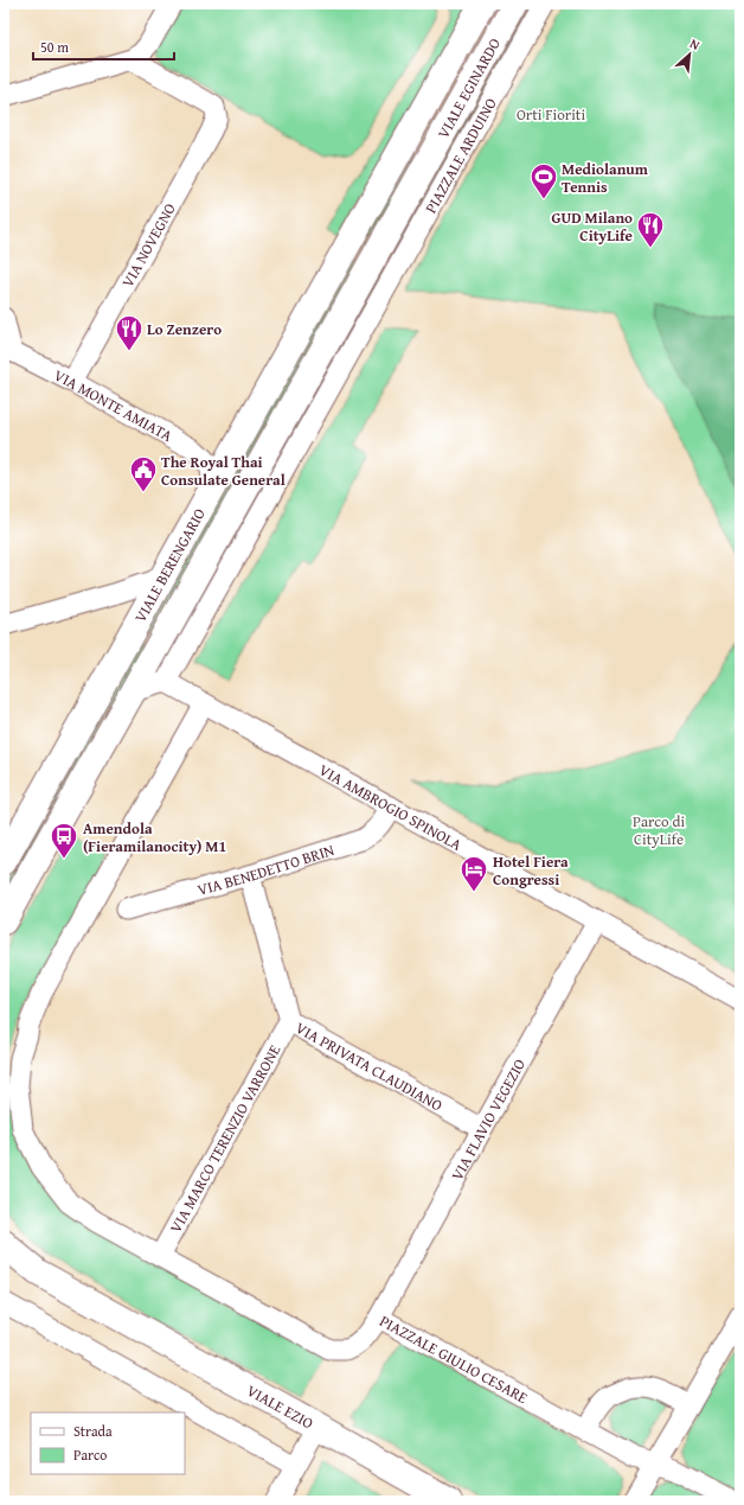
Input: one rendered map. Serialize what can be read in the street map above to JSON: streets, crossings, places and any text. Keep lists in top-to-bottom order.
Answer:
{
  "streets": {
    "main road": [
      "VIALE EGINARDO",
      "PIAZZALE ARDUINO",
      "VIALE BERENGARIO",
      "VIALE EZIO"
    ],
    "street": [
      "VIA NOVEGNO",
      "VIA MONTE AMIATA",
      "VIA AMBROGIO SPINOLA",
      "VIA BENEDETTO BRIN",
      "VIA PRIVATA CLAUDIANO",
      "VIA FLAVIO VEGEZIO",
      "VIA MARCO TERENZIO VARRONE",
      "PIAZZALE GIULIO CESARE"
    ]
  },
  "crossings": [
    ["VIALE EGINARDO", "PIAZZALE ARDUINO"],
    ["PIAZZALE ARDUINO", "VIALE BERENGARIO"],
    ["PIAZZALE ARDUINO", "VIA AMBROGIO SPINOLA"],
    ["VIA NOVEGNO", "VIA MONTE AMIATA"],
    ["VIA MONTE AMIATA", "VIALE BERENGARIO"],
    ["VIA AMBROGIO SPINOLA", "VIA BENEDETTO BRIN"],
    ["VIA AMBROGIO SPINOLA", "VIA FLAVIO VEGEZIO"],
    ["VIA BENEDETTO BRIN", "VIA PRIVATA CLAUDIANO"],
    ["VIA PRIVATA CLAUDIANO", "VIA FLAVIO VEGEZIO"],
    ["VIA PRIVATA CLAUDIANO", "VIA MARCO TERENZIO VARRONE"],
    ["VIA FLAVIO VEGEZIO", "PIAZZALE GIULIO CESARE"],
    ["VIA MARCO TERENZIO VARRONE", "PIAZZALE GIULIO CESARE"]
  ],
  "parks": ["Orti Fioriti", "Parco di CityLife"],
  "places": {
    "sports": ["Mediolanum Tennis"],
    "restaurant": ["GUD Milano CityLife", "Lo Zenzero"],
    "public building": ["The Royal Thai Consulate General"],
    "bus stop": ["Amendola (Fieramilanocity) M1"],
    "hotel": ["Hotel Fiera Congressi"]
  },
  "legend": ["Strada", "Parco"],
  "scale_bar": "50 m",
  "north": "top right"
}
